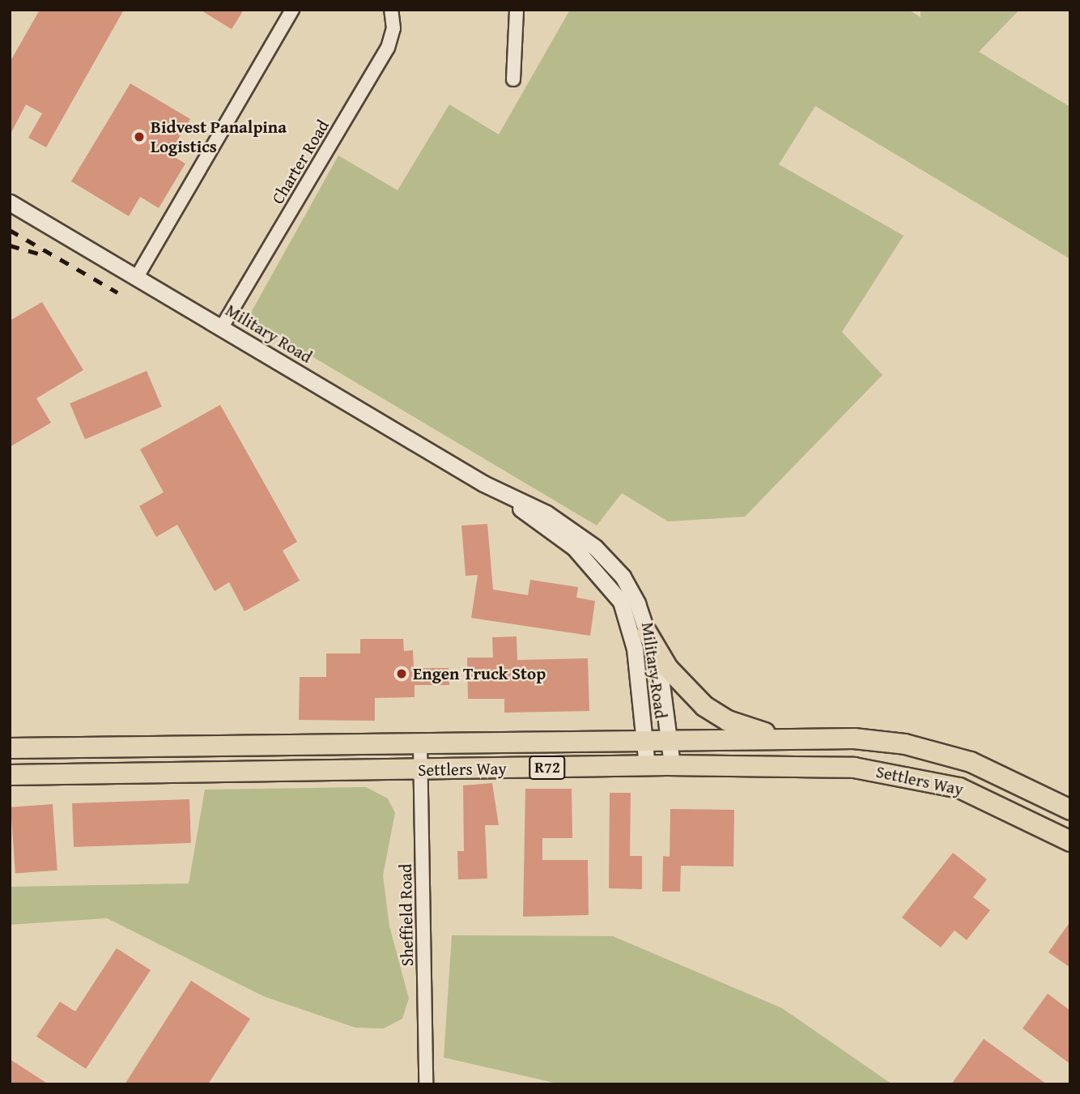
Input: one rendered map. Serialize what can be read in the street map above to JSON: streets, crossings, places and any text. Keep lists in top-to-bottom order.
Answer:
{
  "streets": {
    "main road": ["R72", "Settlers Way"],
    "street": ["Charter Road", "Military Road", "Sheffield Road"]
  },
  "crossings": [
    ["Charter Road", "Military Road"],
    ["Military Road", "Settlers Way"],
    ["Settlers Way", "Sheffield Road"]
  ],
  "places": ["Bidvest Panalpina Logistics", "Engen Truck Stop"]
}
